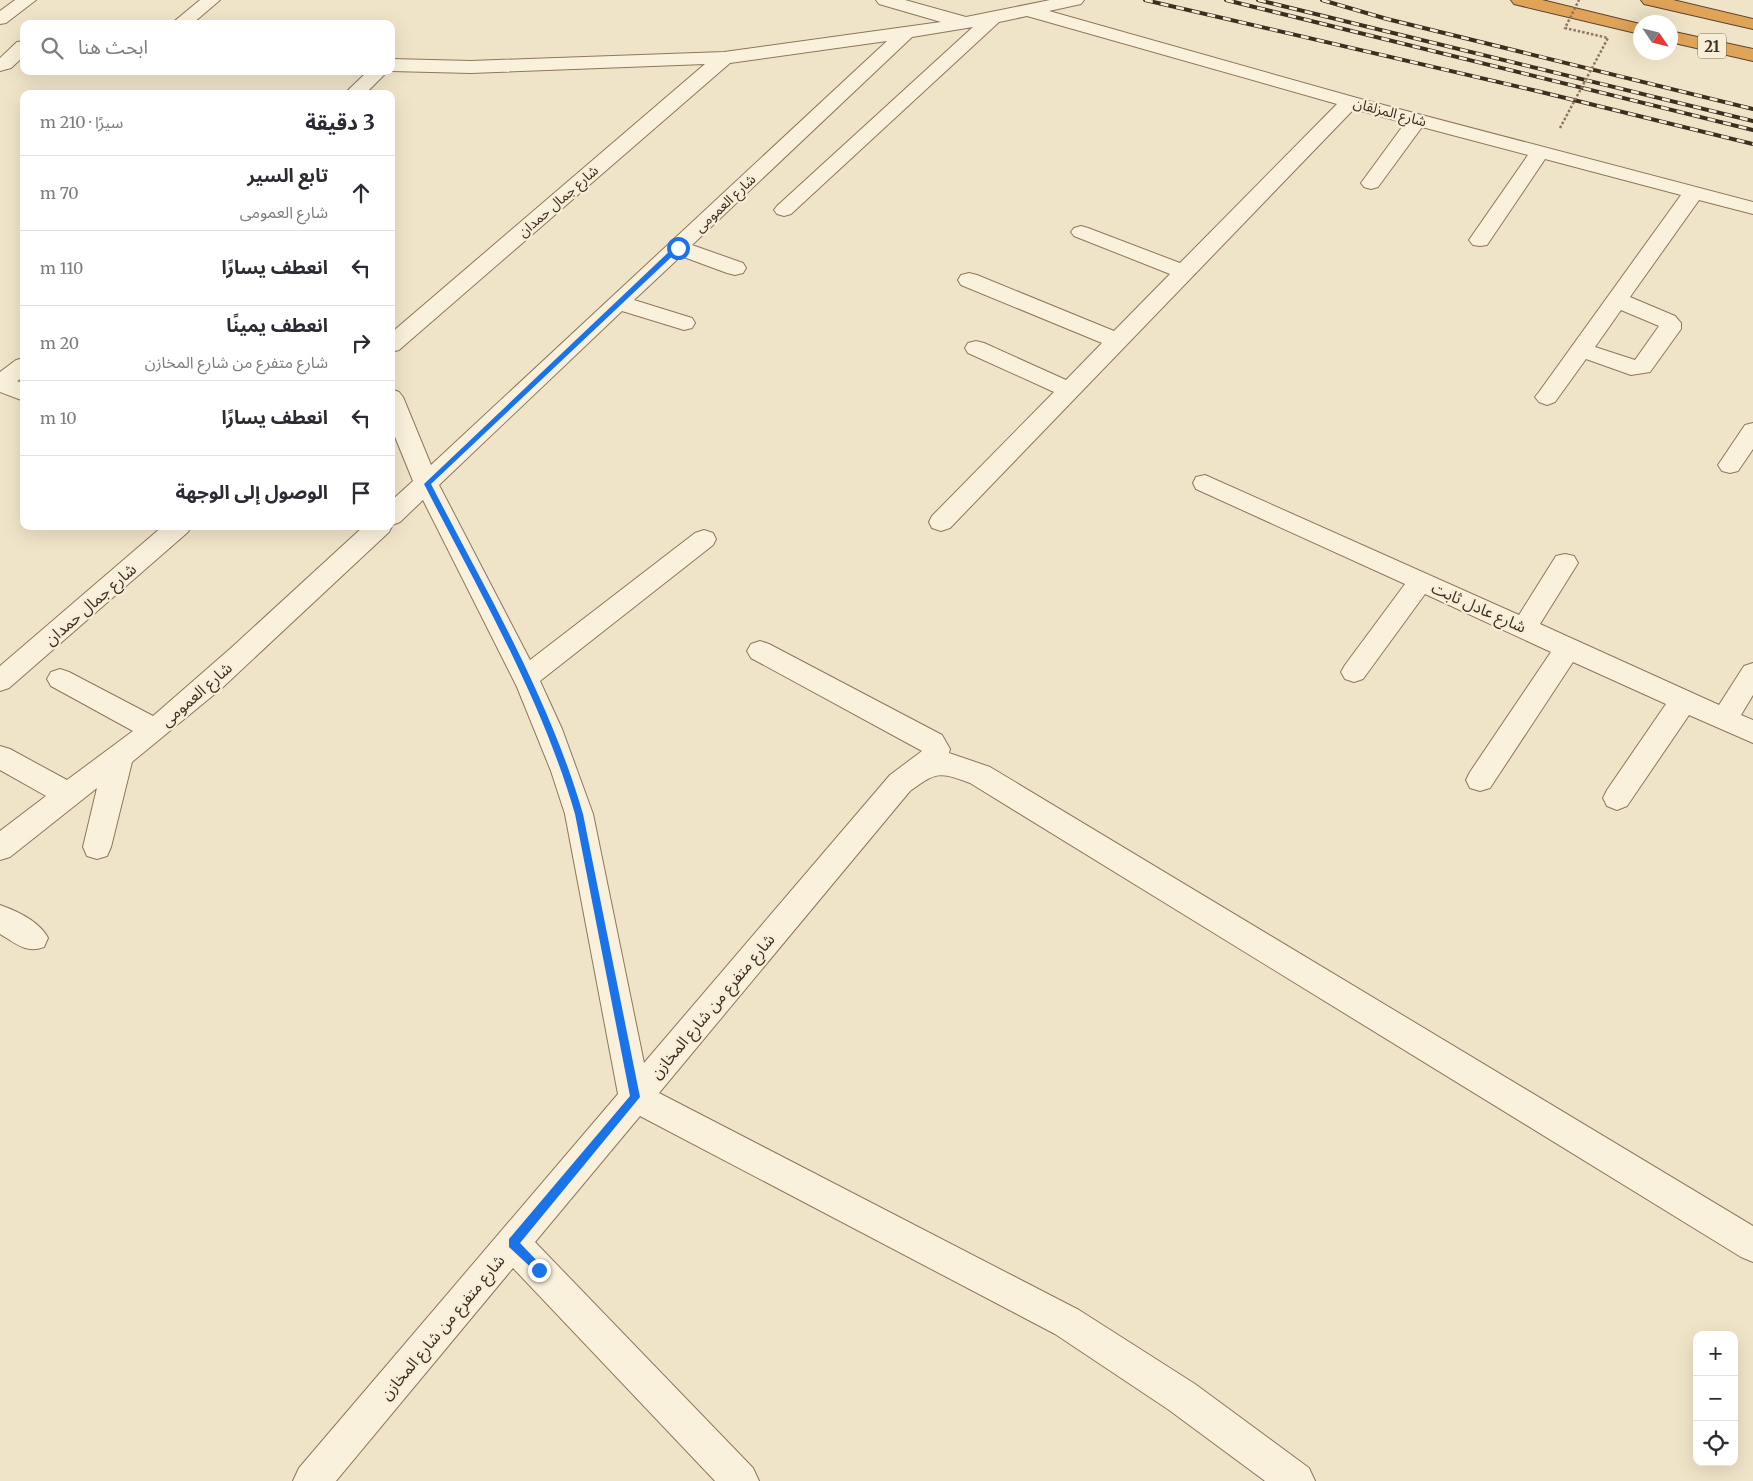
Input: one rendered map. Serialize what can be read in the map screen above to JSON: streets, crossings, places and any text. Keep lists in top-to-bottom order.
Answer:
{
  "streets": {
    "highway": ["21"],
    "street": [
      "شارع المزلقان",
      "شارع جمال حمدان",
      "شارع العمومى",
      "شارع عادل ثابت",
      "شارع متفرع من شارع المخازن"
    ]
  },
  "north": "bottom right",
  "page": {
    "search": "ابحث هنا",
    "heading": ["3 دقيقة", "سيرًا · 210 m"],
    "list": [
      ["تابع السير", "شارع العمومى", "70 m"],
      ["انعطف يسارًا", "110 m"],
      ["انعطف يمينًا", "شارع متفرع من شارع المخازن", "20 m"],
      ["انعطف يسارًا", "10 m"],
      "الوصول إلى الوجهة"
    ],
    "map_buttons": ["+", "−"]
  }
}
